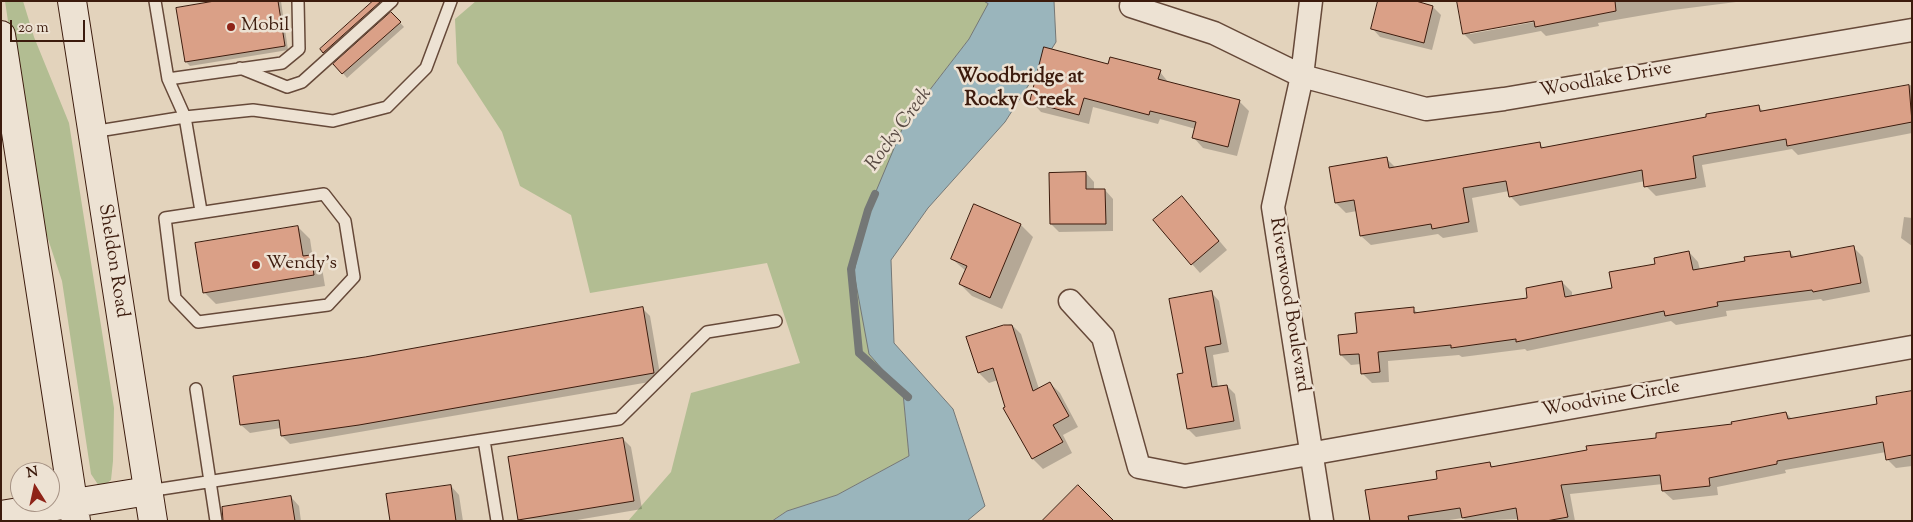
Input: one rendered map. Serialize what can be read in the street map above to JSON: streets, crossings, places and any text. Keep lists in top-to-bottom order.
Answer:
{
  "streets": {
    "main road": ["Sheldon Road"],
    "street": ["Woodlake Drive", "Riverwood Boulevard", "Woodvine Circle"]
  },
  "crossings": [
    ["Woodlake Drive", "Riverwood Boulevard"],
    ["Riverwood Boulevard", "Woodvine Circle"]
  ],
  "districts": ["Woodbridge at Rocky Creek"],
  "water": ["Rocky Creek"],
  "places": ["Mobil", "Wendy's"],
  "scale_bar": "20 m",
  "north": "top"
}
